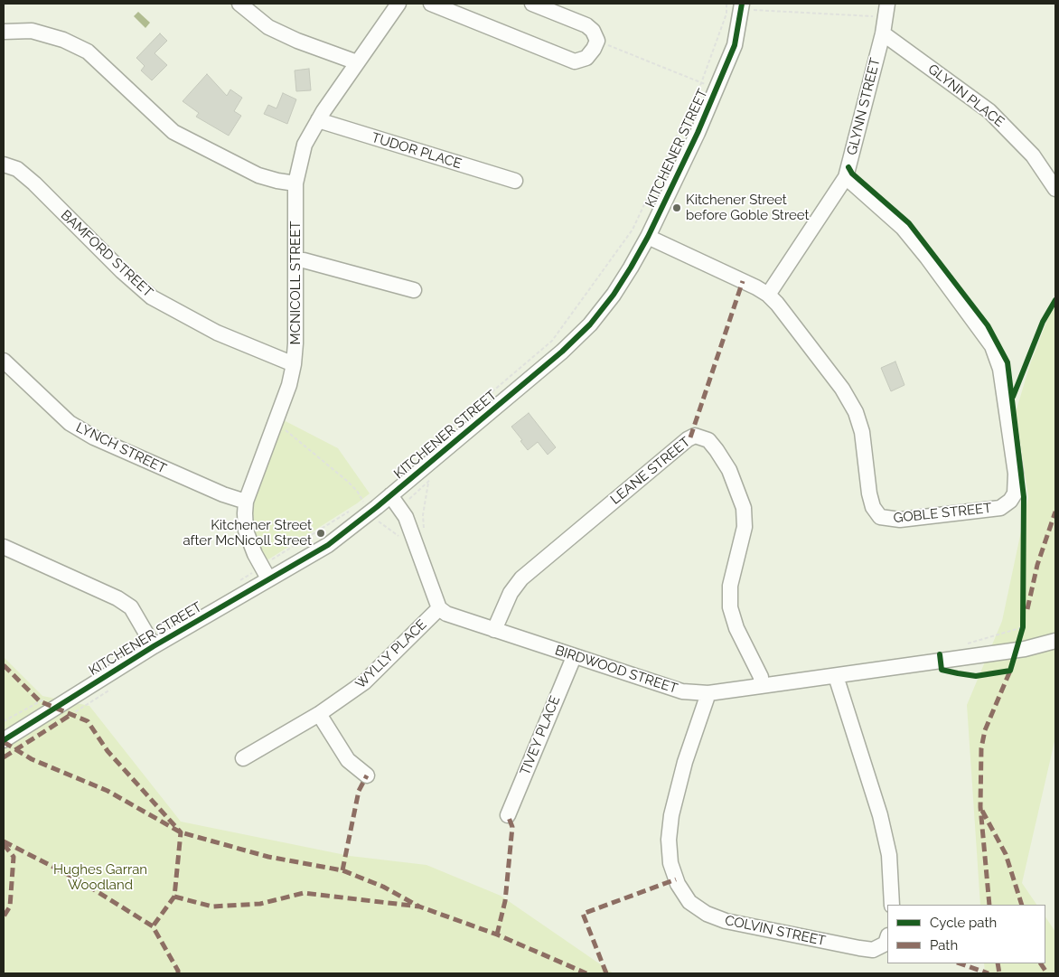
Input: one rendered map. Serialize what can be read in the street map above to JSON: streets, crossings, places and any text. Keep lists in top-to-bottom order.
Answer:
{
  "streets": {
    "street": [
      "GLYNN PLACE",
      "GLYNN STREET",
      "KITCHENER STREET",
      "TUDOR PLACE",
      "BAMFORD STREET",
      "MCNICOLL STREET",
      "LYNCH STREET",
      "LEANE STREET",
      "GOBLE STREET",
      "WYLLY PLACE",
      "BIRDWOOD STREET",
      "TIVEY PLACE",
      "COLVIN STREET"
    ]
  },
  "crossings": [
    ["GLYNN PLACE", "GLYNN STREET"],
    ["GLYNN STREET", "GOBLE STREET"],
    ["KITCHENER STREET", "MCNICOLL STREET"],
    ["KITCHENER STREET", "GOBLE STREET"],
    ["TUDOR PLACE", "MCNICOLL STREET"],
    ["BAMFORD STREET", "MCNICOLL STREET"],
    ["MCNICOLL STREET", "LYNCH STREET"],
    ["LEANE STREET", "BIRDWOOD STREET"],
    ["WYLLY PLACE", "BIRDWOOD STREET"],
    ["BIRDWOOD STREET", "TIVEY PLACE"],
    ["BIRDWOOD STREET", "COLVIN STREET"]
  ],
  "parks": ["Hughes Garran Woodland"],
  "places": ["Kitchener Street before Goble Street", "Kitchener Street after McNicoll Street"],
  "legend": ["Cycle path", "Path"]
}
